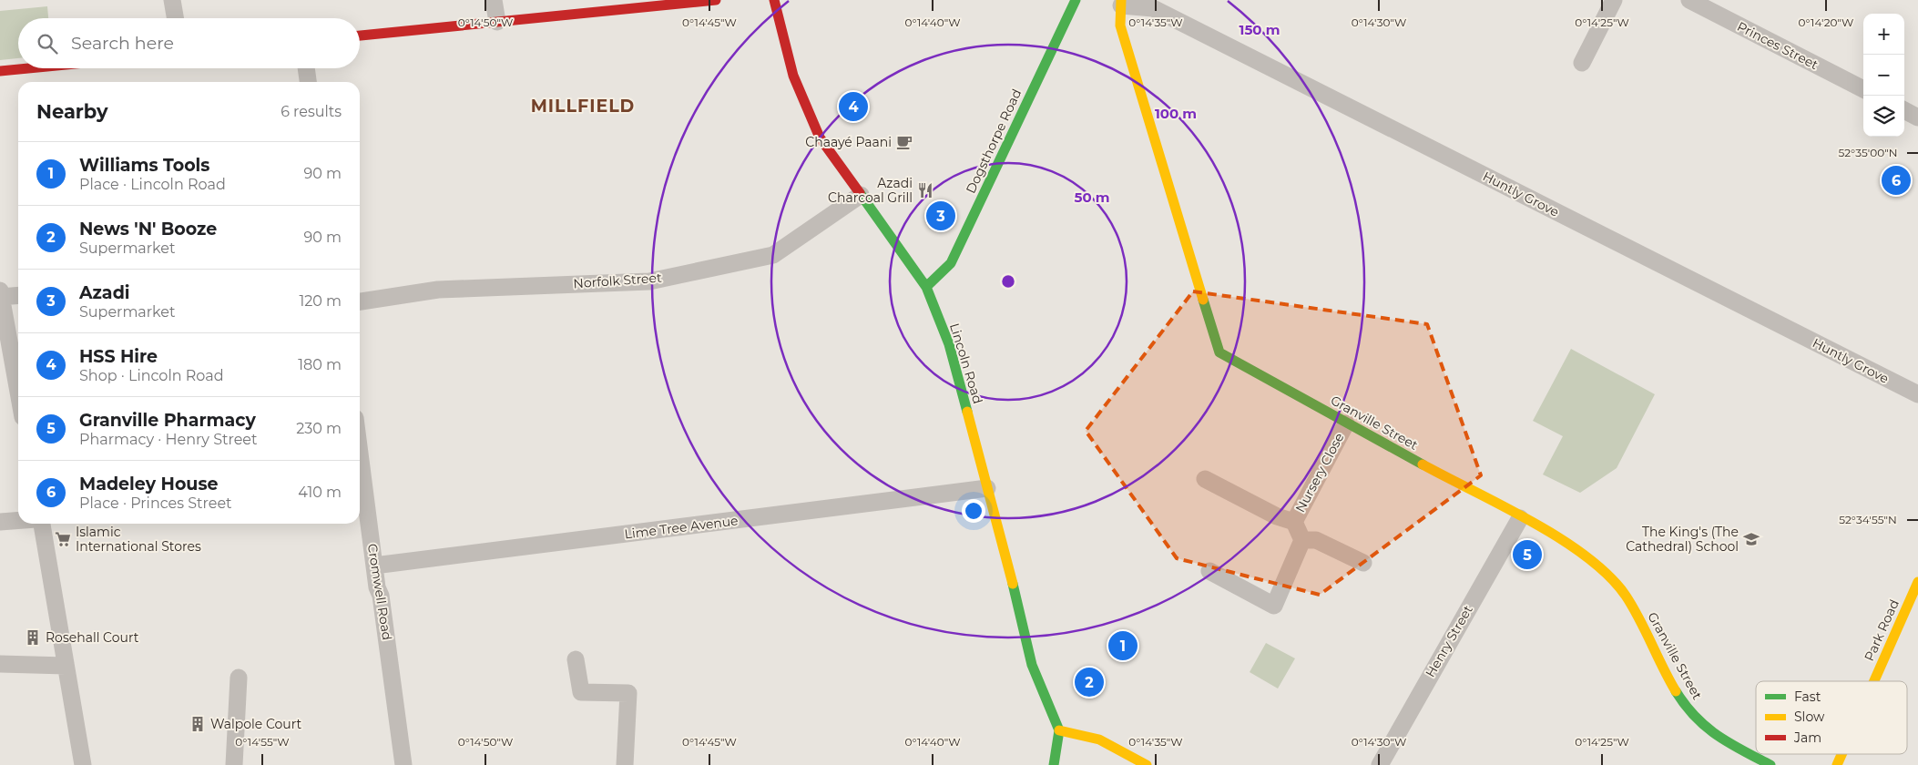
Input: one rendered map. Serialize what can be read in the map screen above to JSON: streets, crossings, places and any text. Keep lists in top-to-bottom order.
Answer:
{
  "streets": {
    "street": [
      "Princes Street",
      "Dogsthorpe Road",
      "Huntly Grove",
      "Norfolk Street",
      "Lincoln Road",
      "Granville Street",
      "Nursery Close",
      "Lime Tree Avenue",
      "Cromwell Road",
      "Park Road",
      "Henry Street"
    ]
  },
  "crossings": [
    ["Dogsthorpe Road", "Lincoln Road"],
    ["Huntly Grove", "Granville Street"],
    ["Norfolk Street", "Lincoln Road"],
    ["Lincoln Road", "Lime Tree Avenue"],
    ["Granville Street", "Nursery Close"],
    ["Granville Street", "Henry Street"],
    ["Lime Tree Avenue", "Cromwell Road"]
  ],
  "districts": ["MILLFIELD"],
  "places": {
    "cafe": ["Chaayé Paani"],
    "restaurant": ["Azadi Charcoal Grill"],
    "supermarket": ["Islamic International Stores"],
    "school or university": ["The King's (The Cathedral) School"],
    "building": ["Rosehall Court", "Walpole Court"]
  },
  "legend": ["Fast", "Slow", "Jam"],
  "page": {
    "map_buttons": ["+", "−"],
    "search": "Search here",
    "heading": ["Nearby", "6 results"],
    "pins": [
      "4",
      "6",
      "3",
      "5",
      "1",
      "2"
    ],
    "list": [
      {
        "mark": "1",
        "name": "Williams Tools",
        "note": "Place · Lincoln Road",
        "value": "90 m"
      },
      {
        "mark": "2",
        "name": "News 'N' Booze",
        "note": "Supermarket",
        "value": "90 m"
      },
      {
        "mark": "3",
        "name": "Azadi",
        "note": "Supermarket",
        "value": "120 m"
      },
      {
        "mark": "4",
        "name": "HSS Hire",
        "note": "Shop · Lincoln Road",
        "value": "180 m"
      },
      {
        "mark": "5",
        "name": "Granville Pharmacy",
        "note": "Pharmacy · Henry Street",
        "value": "230 m"
      },
      {
        "mark": "6",
        "name": "Madeley House",
        "note": "Place · Princes Street",
        "value": "410 m"
      }
    ]
  },
  "coordinates": [
    "0°14'50\"W",
    "0°14'45\"W",
    "0°14'40\"W",
    "0°14'35\"W",
    "0°14'30\"W",
    "0°14'25\"W",
    "0°14'20\"W",
    "52°35'00\"N",
    "52°34'55\"N",
    "0°14'55\"W"
  ],
  "rings": ["150 m", "100 m", "50 m"]
}
